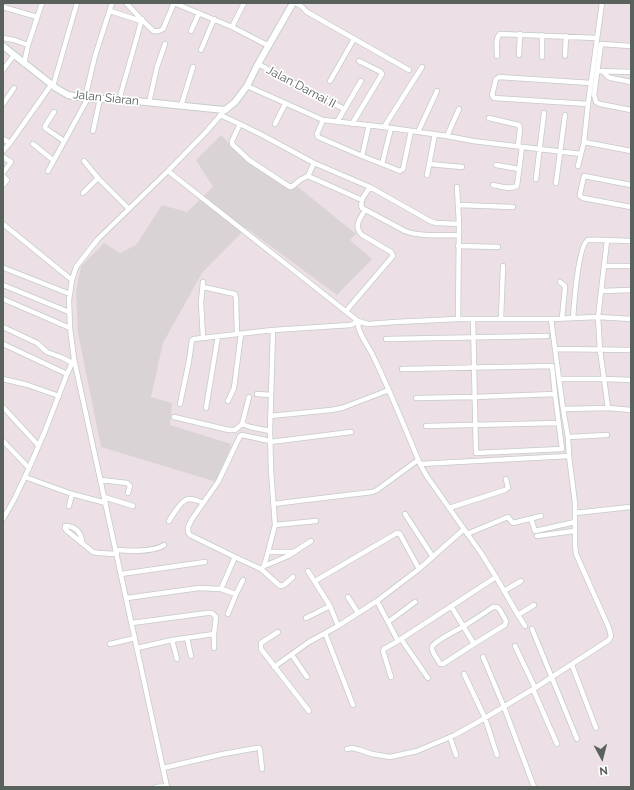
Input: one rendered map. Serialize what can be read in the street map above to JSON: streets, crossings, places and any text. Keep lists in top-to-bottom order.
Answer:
{
  "streets": {
    "street": ["Jalan Damai II", "Jalan Siaran"]
  },
  "north": "bottom"
}
